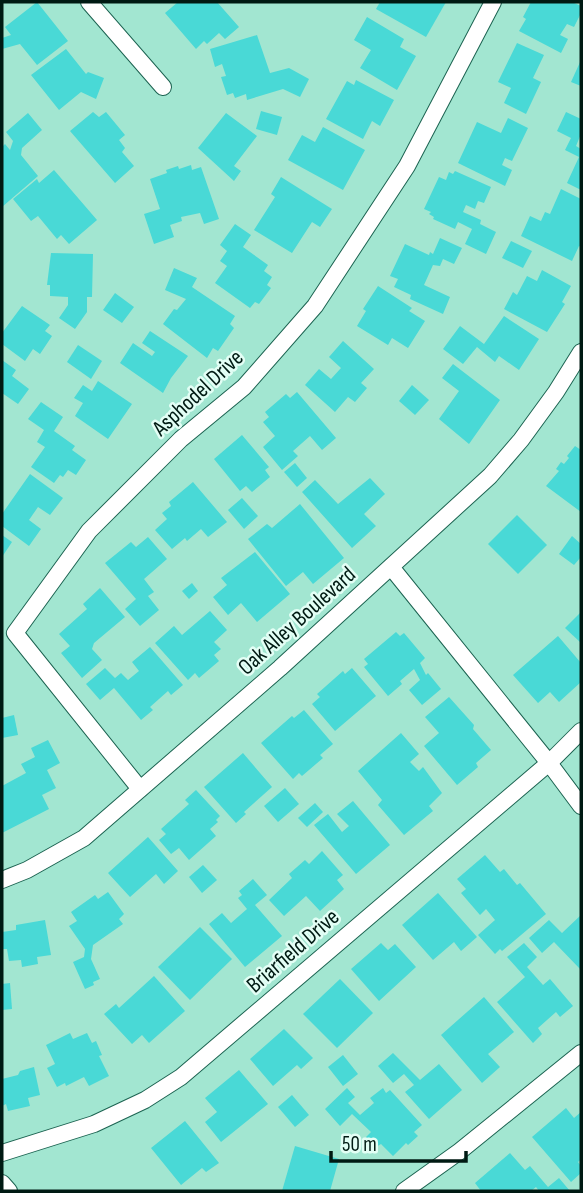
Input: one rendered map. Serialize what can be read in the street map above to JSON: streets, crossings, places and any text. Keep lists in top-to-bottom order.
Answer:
{
  "streets": {
    "street": ["Asphodel Drive", "Oak Alley Boulevard", "Briarfield Drive"]
  },
  "crossings": [
    ["Asphodel Drive", "Oak Alley Boulevard"]
  ],
  "scale_bar": "50 m"
}
